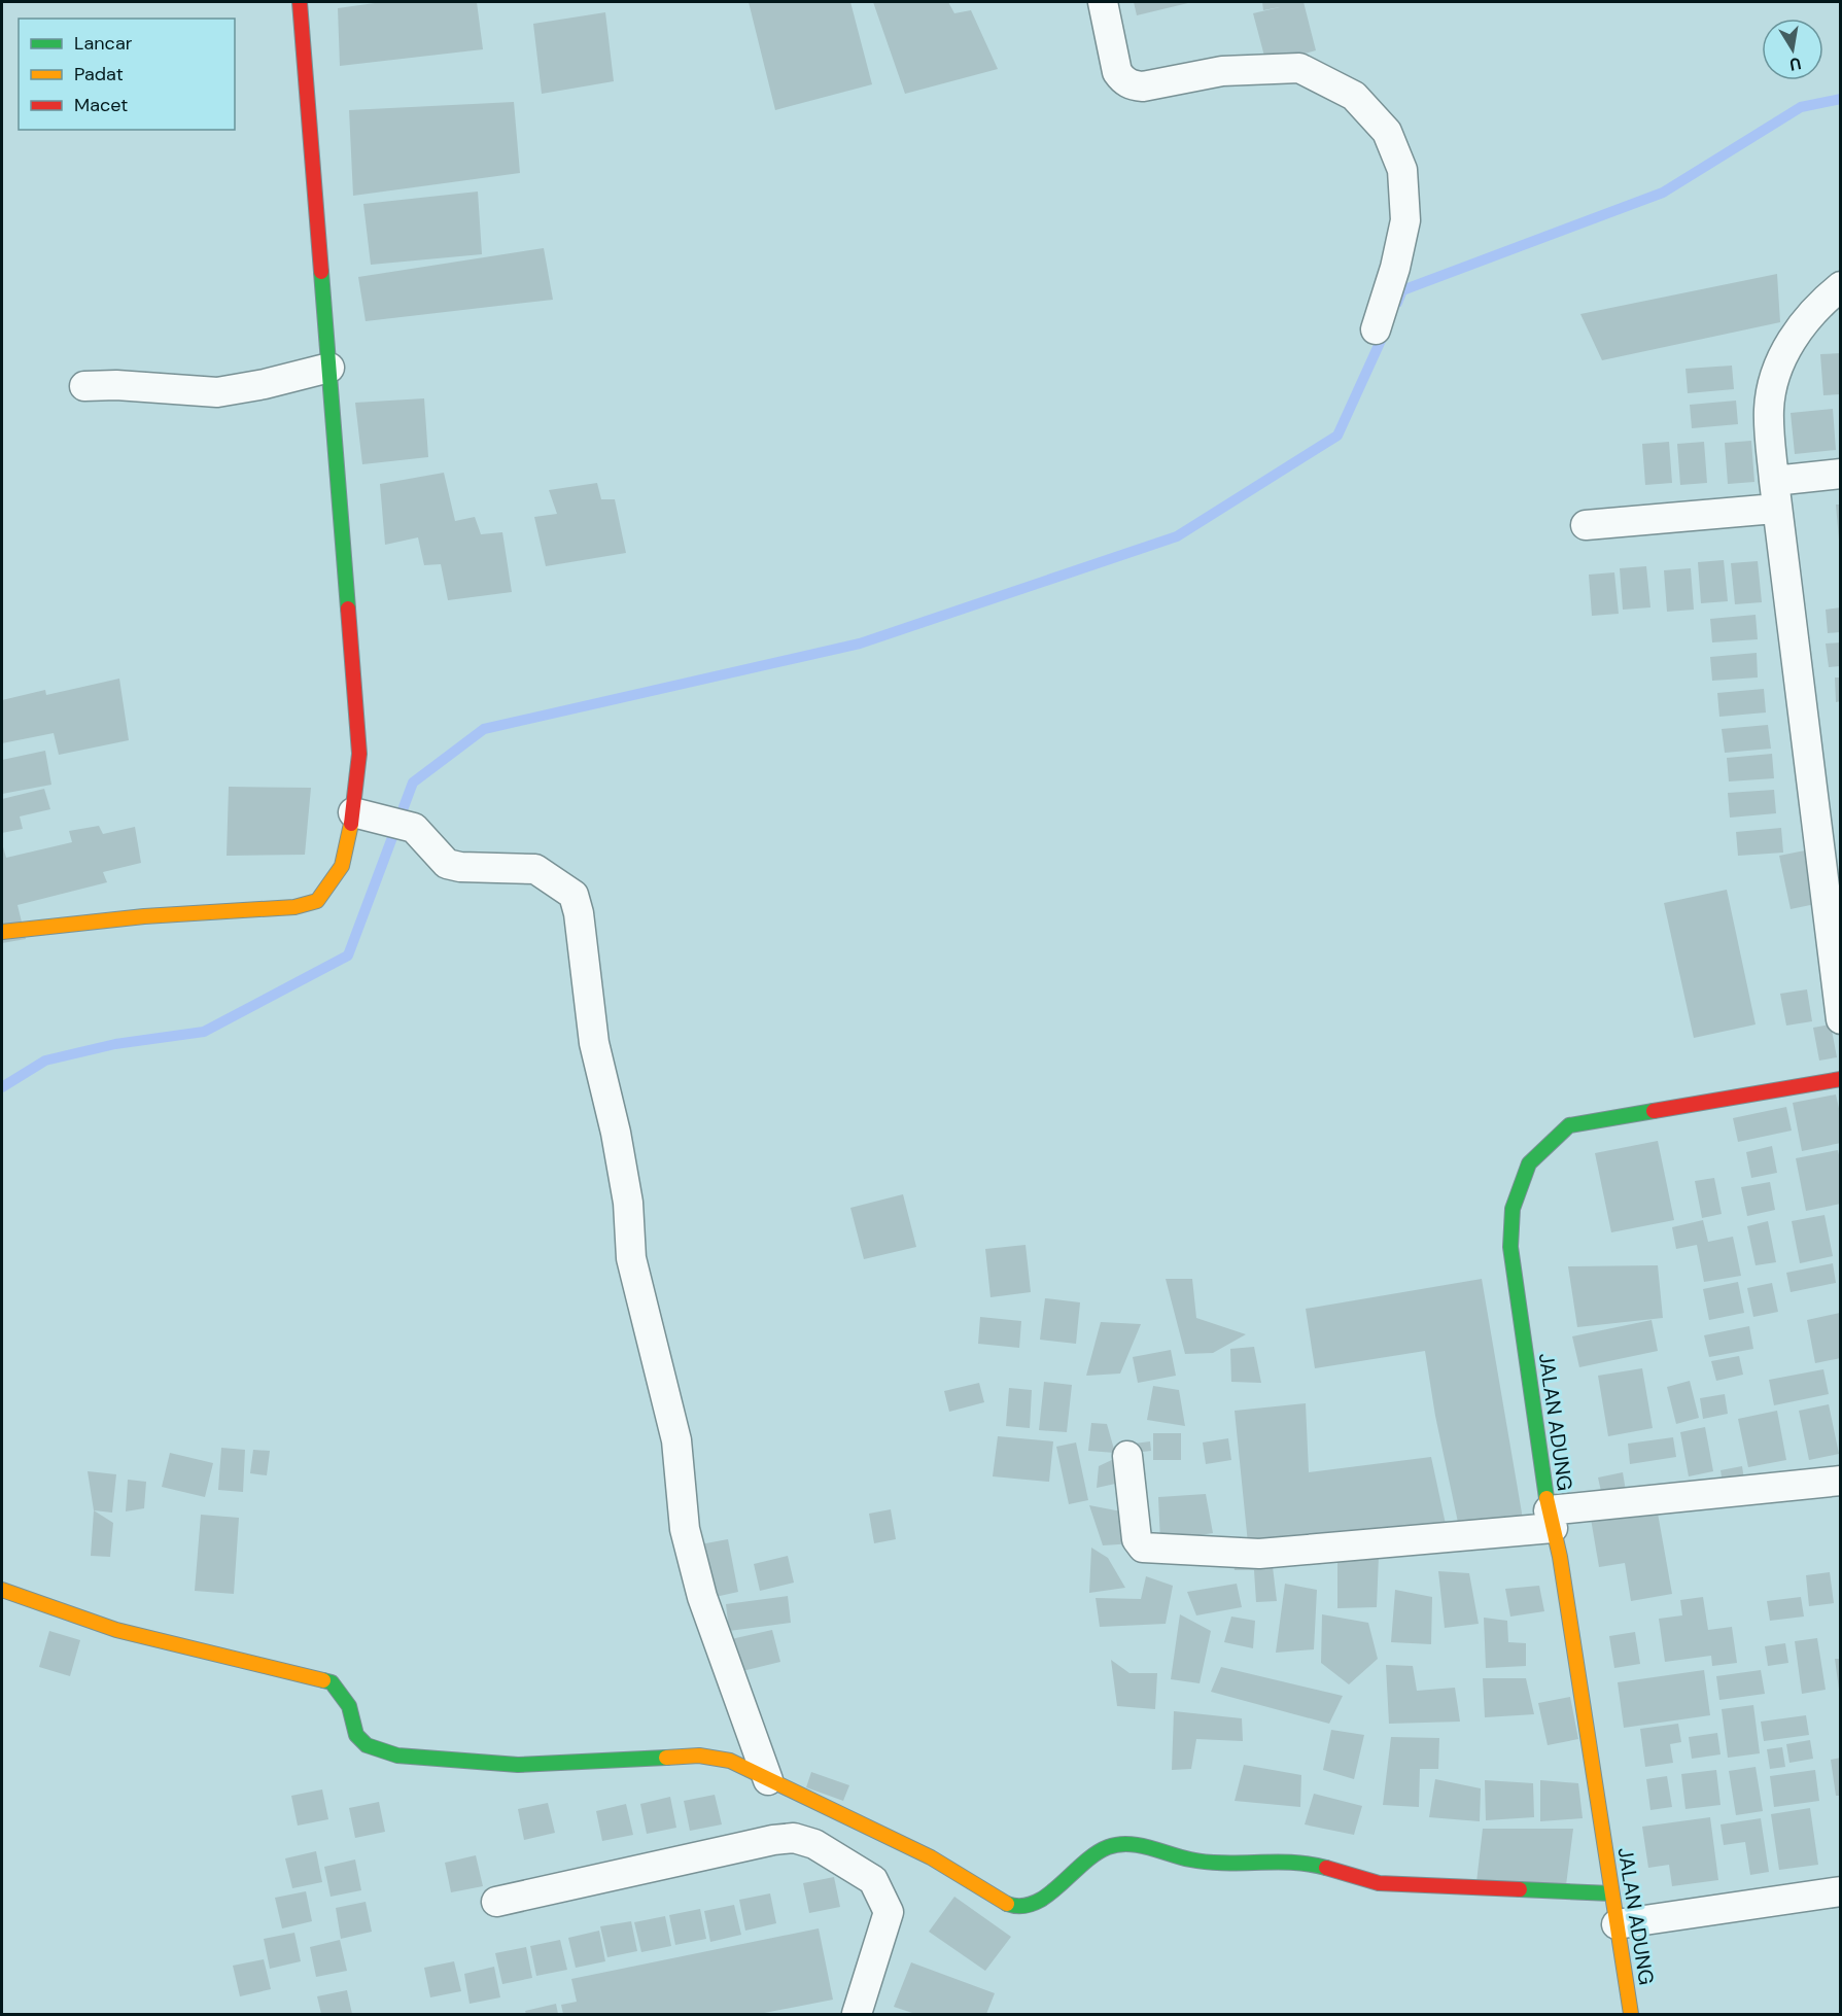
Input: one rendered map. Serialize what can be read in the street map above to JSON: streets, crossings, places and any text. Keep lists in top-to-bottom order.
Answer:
{
  "streets": {
    "street": ["JALAN ADUNG"]
  },
  "legend": ["Lancar", "Padat", "Macet"],
  "north": "bottom"
}
